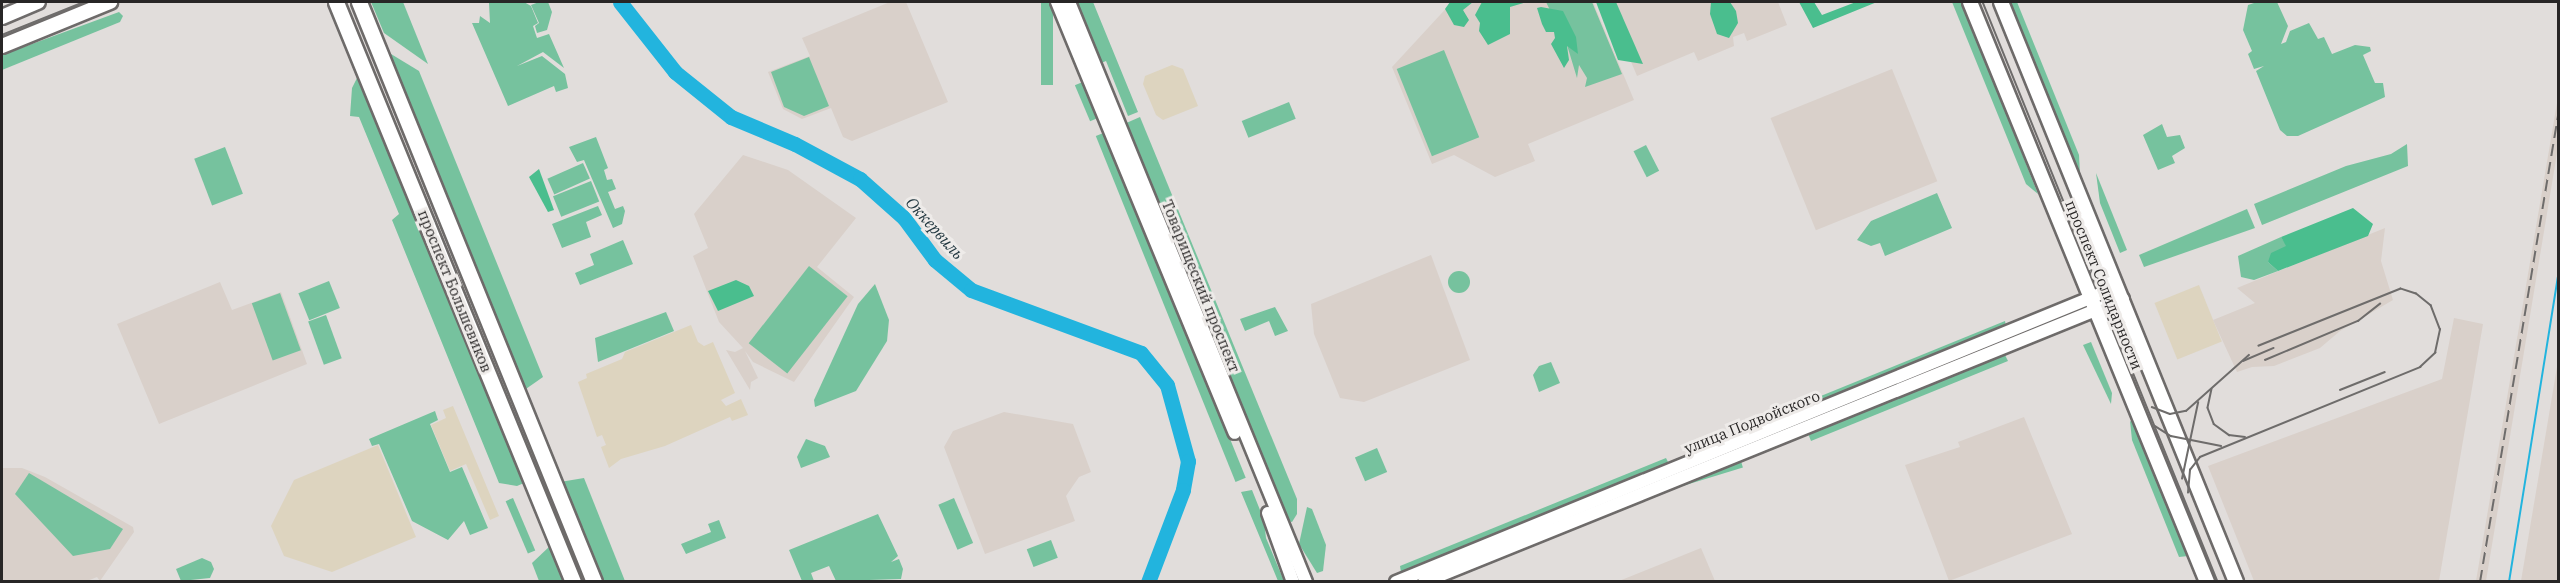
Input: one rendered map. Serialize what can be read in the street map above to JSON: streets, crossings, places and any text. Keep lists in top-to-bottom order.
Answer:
{
  "streets": {
    "main road": ["проспект Солидарности", "проспект Большевиков"],
    "street": ["Товарищеский проспект", "улица Подвойского"]
  },
  "crossings": [
    ["проспект Солидарности", "улица Подвойского"]
  ],
  "water": ["Оккервиль"]
}
